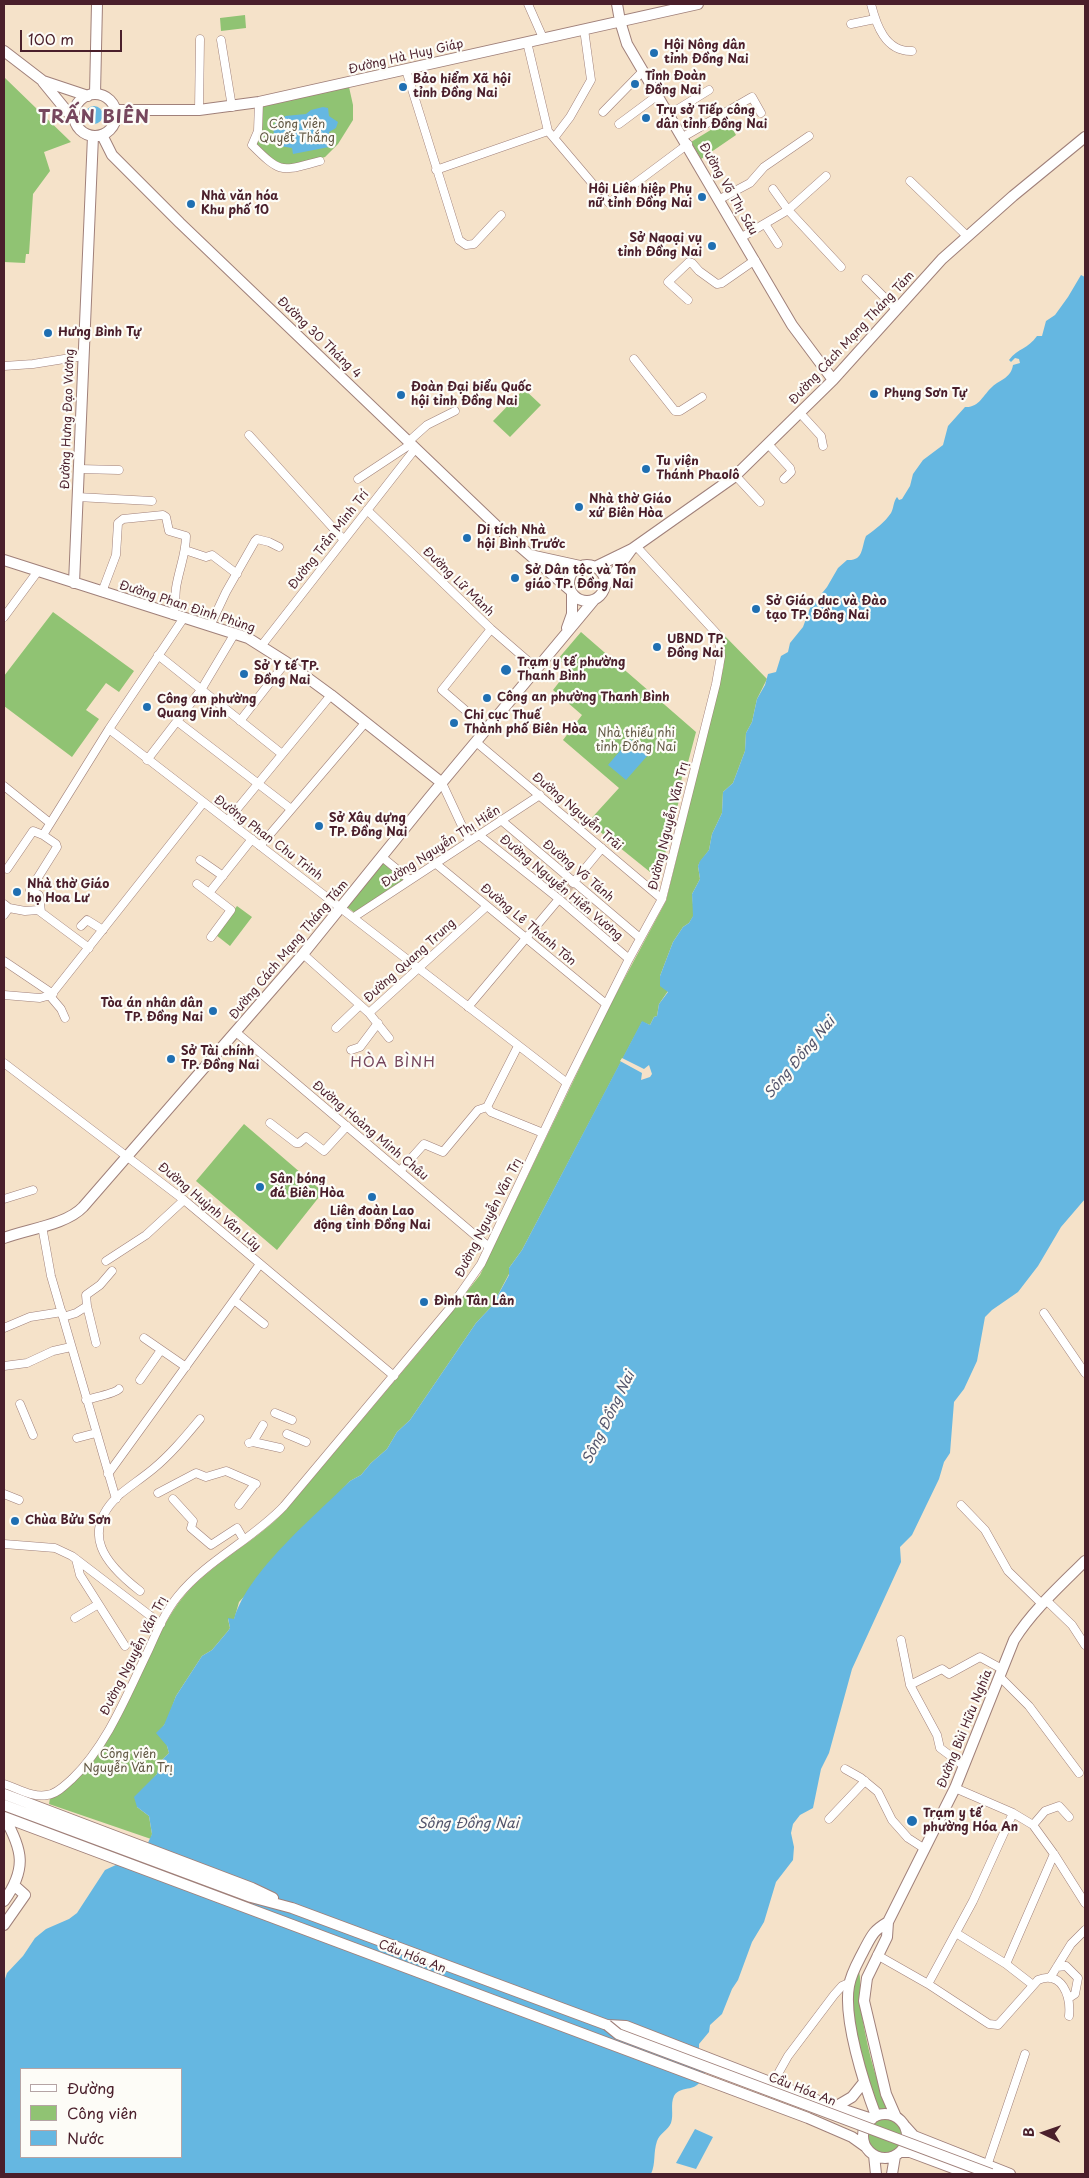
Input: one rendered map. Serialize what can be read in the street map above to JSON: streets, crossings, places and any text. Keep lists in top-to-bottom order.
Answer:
{
  "streets": {
    "main road": [
      "Đường Hà Huy Giáp",
      "Đường Võ Thị Sáu",
      "Đường 30 Tháng 4",
      "Đường Cách Mạng Tháng Tám",
      "Đường Hưng Đạo Vương",
      "Đường Phan Đình Phùng",
      "Đường Bùi Hữu Nghĩa",
      "Cầu Hóa An"
    ],
    "street": [
      "Đường Trần Minh Trí",
      "Đường Lữ Mành",
      "Đường Nguyễn Trãi",
      "Đường Nguyễn Văn Trị",
      "Đường Phan Chu Trinh",
      "Đường Nguyễn Thị Hiền",
      "Đường Võ Tánh",
      "Đường Nguyễn Hiền Vương",
      "Đường Lê Thánh Tôn",
      "Đường Quang Trung",
      "Đường Hoàng Minh Châu",
      "Đường Huỳnh Văn Lũy"
    ]
  },
  "crossings": [
    ["Đường Hà Huy Giáp", "Đường Võ Thị Sáu"],
    ["Đường Hà Huy Giáp", "Đường 30 Tháng 4"],
    ["Đường Hà Huy Giáp", "Đường Hưng Đạo Vương"],
    ["Đường Võ Thị Sáu", "Đường Cách Mạng Tháng Tám"],
    ["Đường 30 Tháng 4", "Đường Cách Mạng Tháng Tám"],
    ["Đường 30 Tháng 4", "Đường Hưng Đạo Vương"],
    ["Đường 30 Tháng 4", "Đường Trần Minh Trí"],
    ["Đường Cách Mạng Tháng Tám", "Đường Lữ Mành"],
    ["Đường Cách Mạng Tháng Tám", "Đường Phan Đình Phùng"],
    ["Đường Cách Mạng Tháng Tám", "Đường Nguyễn Trãi"],
    ["Đường Cách Mạng Tháng Tám", "Đường Nguyễn Văn Trị"],
    ["Đường Cách Mạng Tháng Tám", "Đường Phan Chu Trinh"],
    ["Đường Cách Mạng Tháng Tám", "Đường Quang Trung"],
    ["Đường Cách Mạng Tháng Tám", "Đường Hoàng Minh Châu"],
    ["Đường Cách Mạng Tháng Tám", "Đường Huỳnh Văn Lũy"],
    ["Đường Hưng Đạo Vương", "Đường Phan Đình Phùng"],
    ["Đường Trần Minh Trí", "Đường Lữ Mành"],
    ["Đường Trần Minh Trí", "Đường Phan Đình Phùng"],
    ["Đường Nguyễn Trãi", "Đường Nguyễn Văn Trị"],
    ["Đường Nguyễn Trãi", "Đường Nguyễn Thị Hiền"],
    ["Đường Nguyễn Văn Trị", "Đường Phan Chu Trinh"],
    ["Đường Nguyễn Văn Trị", "Đường Võ Tánh"],
    ["Đường Nguyễn Văn Trị", "Đường Nguyễn Hiền Vương"],
    ["Đường Nguyễn Văn Trị", "Đường Lê Thánh Tôn"],
    ["Đường Nguyễn Văn Trị", "Đường Hoàng Minh Châu"],
    ["Đường Nguyễn Văn Trị", "Đường Huỳnh Văn Lũy"],
    ["Đường Phan Chu Trinh", "Đường Nguyễn Thị Hiền"],
    ["Đường Phan Chu Trinh", "Đường Quang Trung"],
    ["Đường Nguyễn Thị Hiền", "Đường Võ Tánh"],
    ["Đường Nguyễn Thị Hiền", "Đường Nguyễn Hiền Vương"],
    ["Đường Nguyễn Thị Hiền", "Đường Lê Thánh Tôn"],
    ["Đường Lê Thánh Tôn", "Đường Quang Trung"],
    ["Đường Bùi Hữu Nghĩa", "Cầu Hóa An"]
  ],
  "districts": ["TRẤN BIÊN", "HÒA BÌNH"],
  "water": ["Sông Đồng Nai"],
  "parks": ["Công viên Quyết Thắng", "Nhà thiếu nhi tỉnh Đồng Nai", "Công viên Nguyễn Văn Trị"],
  "places": [
    "Hội Nông dân tỉnh Đồng Nai",
    "Tỉnh Đoàn Đồng Nai",
    "Bảo hiểm Xã hội tỉnh Đồng Nai",
    "Trụ sở Tiếp công dân tỉnh Đồng Nai",
    "Hội Liên hiệp Phụ nữ tỉnh Đồng Nai",
    "Nhà văn hóa Khu phố 10",
    "Sở Ngoại vụ tỉnh Đồng Nai",
    "Hưng Bình Tự",
    "Phụng Sơn Tự",
    "Đoàn Đại biểu Quốc hội tỉnh Đồng Nai",
    "Tu viện Thánh Phaolô",
    "Nhà thờ Giáo xứ Biên Hòa",
    "Di tích Nhà hội Bình Trước",
    "Sở Dân tộc và Tôn giáo TP. Đồng Nai",
    "Sở Giáo dục và Đào tạo TP. Đồng Nai",
    "UBND TP. Đồng Nai",
    "Trạm y tế phường Thanh Bình",
    "Sở Y tế TP. Đồng Nai",
    "Công an phường Thanh Bình",
    "Công an phường Quang Vinh",
    "Chi cục Thuế Thành phố Biên Hòa",
    "Sở Xây dựng TP. Đồng Nai",
    "Nhà thờ Giáo họ Hoa Lư",
    "Tòa án nhân dân TP. Đồng Nai",
    "Sở Tài chính TP. Đồng Nai",
    "Sân bóng đá Biên Hòa",
    "Liên đoàn Lao động tỉnh Đồng Nai",
    "Đình Tân Lân",
    "Chùa Bửu Sơn",
    "Trạm y tế phường Hóa An"
  ],
  "legend": ["Đường", "Công viên", "Nước"],
  "scale_bar": "100 m",
  "north": "left"
}
